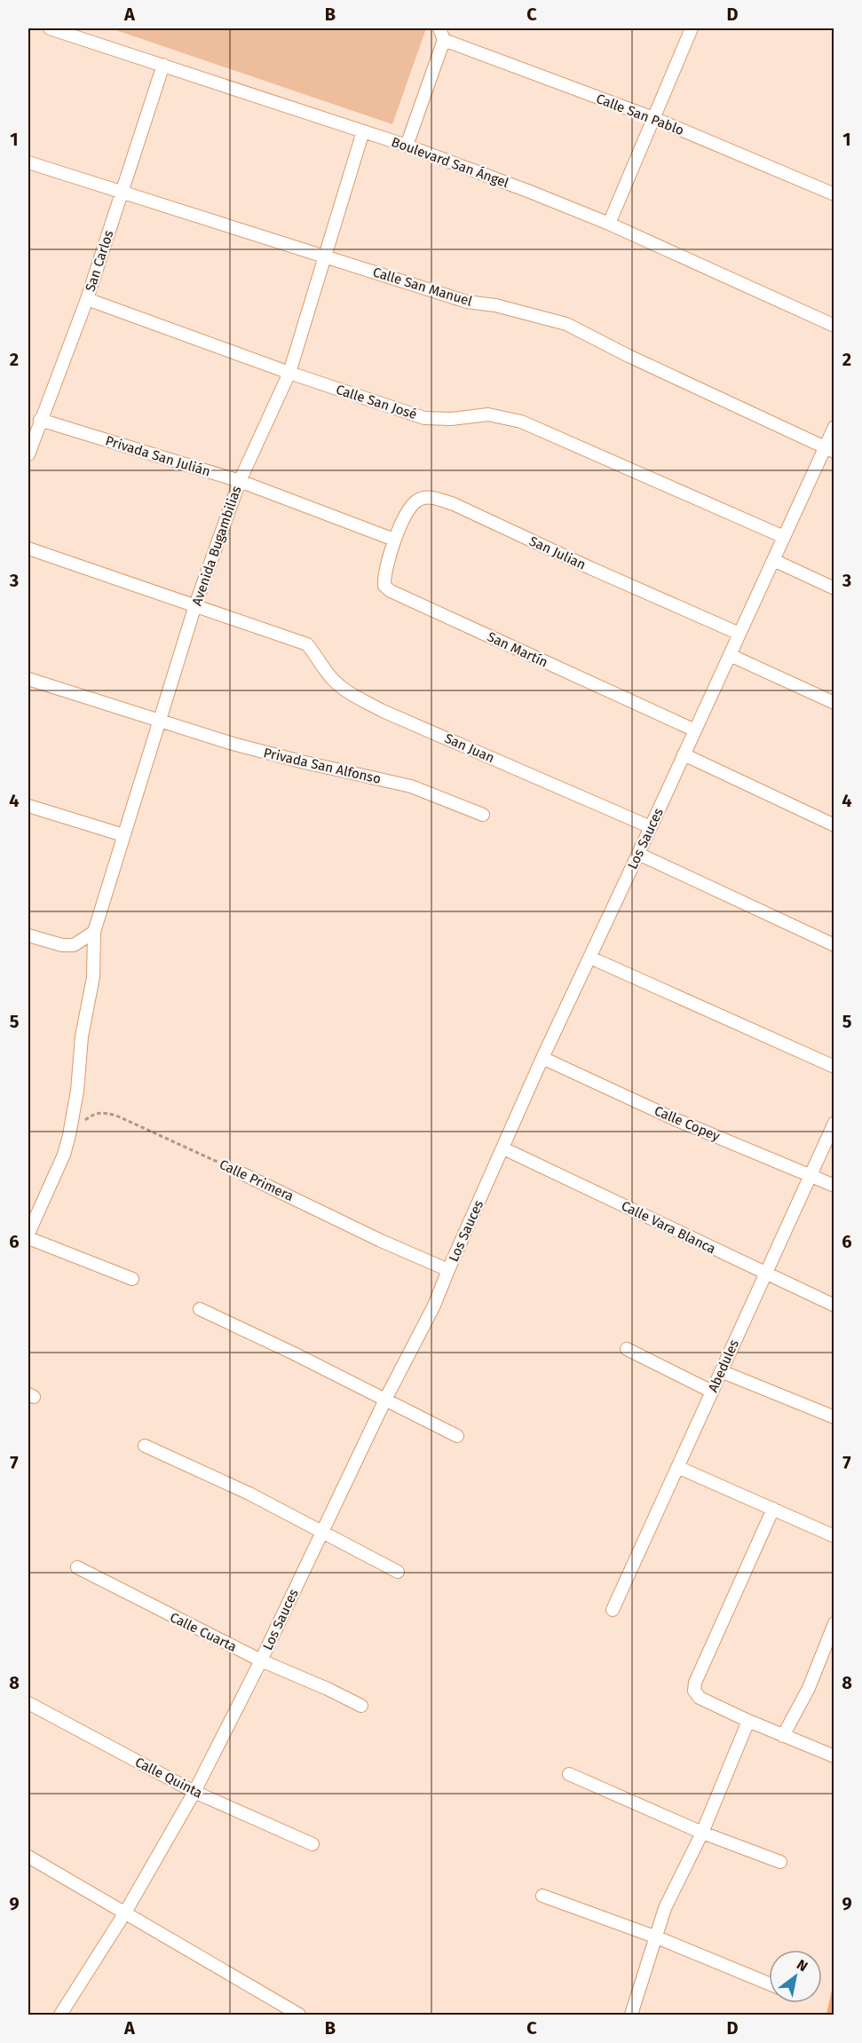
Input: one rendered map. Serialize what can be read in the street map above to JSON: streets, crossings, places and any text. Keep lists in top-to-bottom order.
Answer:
{
  "streets": {
    "street": [
      "Calle San Pablo",
      "Boulevard San Ángel",
      "San Carlos",
      "Calle San Manuel",
      "Calle San José",
      "Privada San Julián",
      "Avenida Bugambilias",
      "San Julian",
      "San Martín",
      "San Juan",
      "Privada San Alfonso",
      "Los Sauces",
      "Calle Copey",
      "Calle Primera",
      "Calle Vara Blanca",
      "Abedules",
      "Calle Cuarta",
      "Calle Quinta"
    ]
  },
  "crossings": [
    ["Boulevard San Ángel", "San Carlos"],
    ["Boulevard San Ángel", "Avenida Bugambilias"],
    ["San Carlos", "Calle San Manuel"],
    ["San Carlos", "Calle San José"],
    ["San Carlos", "Privada San Julián"],
    ["Calle San Manuel", "Avenida Bugambilias"],
    ["Calle San Manuel", "Los Sauces"],
    ["Calle San José", "Avenida Bugambilias"],
    ["Calle San José", "Los Sauces"],
    ["Privada San Julián", "Avenida Bugambilias"],
    ["Privada San Julián", "San Julian"],
    ["Privada San Julián", "San Martín"],
    ["Avenida Bugambilias", "San Juan"],
    ["Avenida Bugambilias", "Privada San Alfonso"],
    ["Avenida Bugambilias", "Calle Primera"],
    ["San Julian", "San Martín"],
    ["San Julian", "Los Sauces"],
    ["San Martín", "Los Sauces"],
    ["San Juan", "Los Sauces"],
    ["Los Sauces", "Calle Copey"],
    ["Los Sauces", "Calle Primera"],
    ["Los Sauces", "Calle Vara Blanca"],
    ["Los Sauces", "Calle Cuarta"],
    ["Los Sauces", "Calle Quinta"],
    ["Calle Copey", "Abedules"],
    ["Calle Vara Blanca", "Abedules"]
  ],
  "north": "top right",
  "grid": {
    "columns": [
      "A",
      "B",
      "C",
      "D"
    ],
    "rows": [
      "1",
      "2",
      "3",
      "4",
      "5",
      "6",
      "7",
      "8",
      "9"
    ]
  }
}
